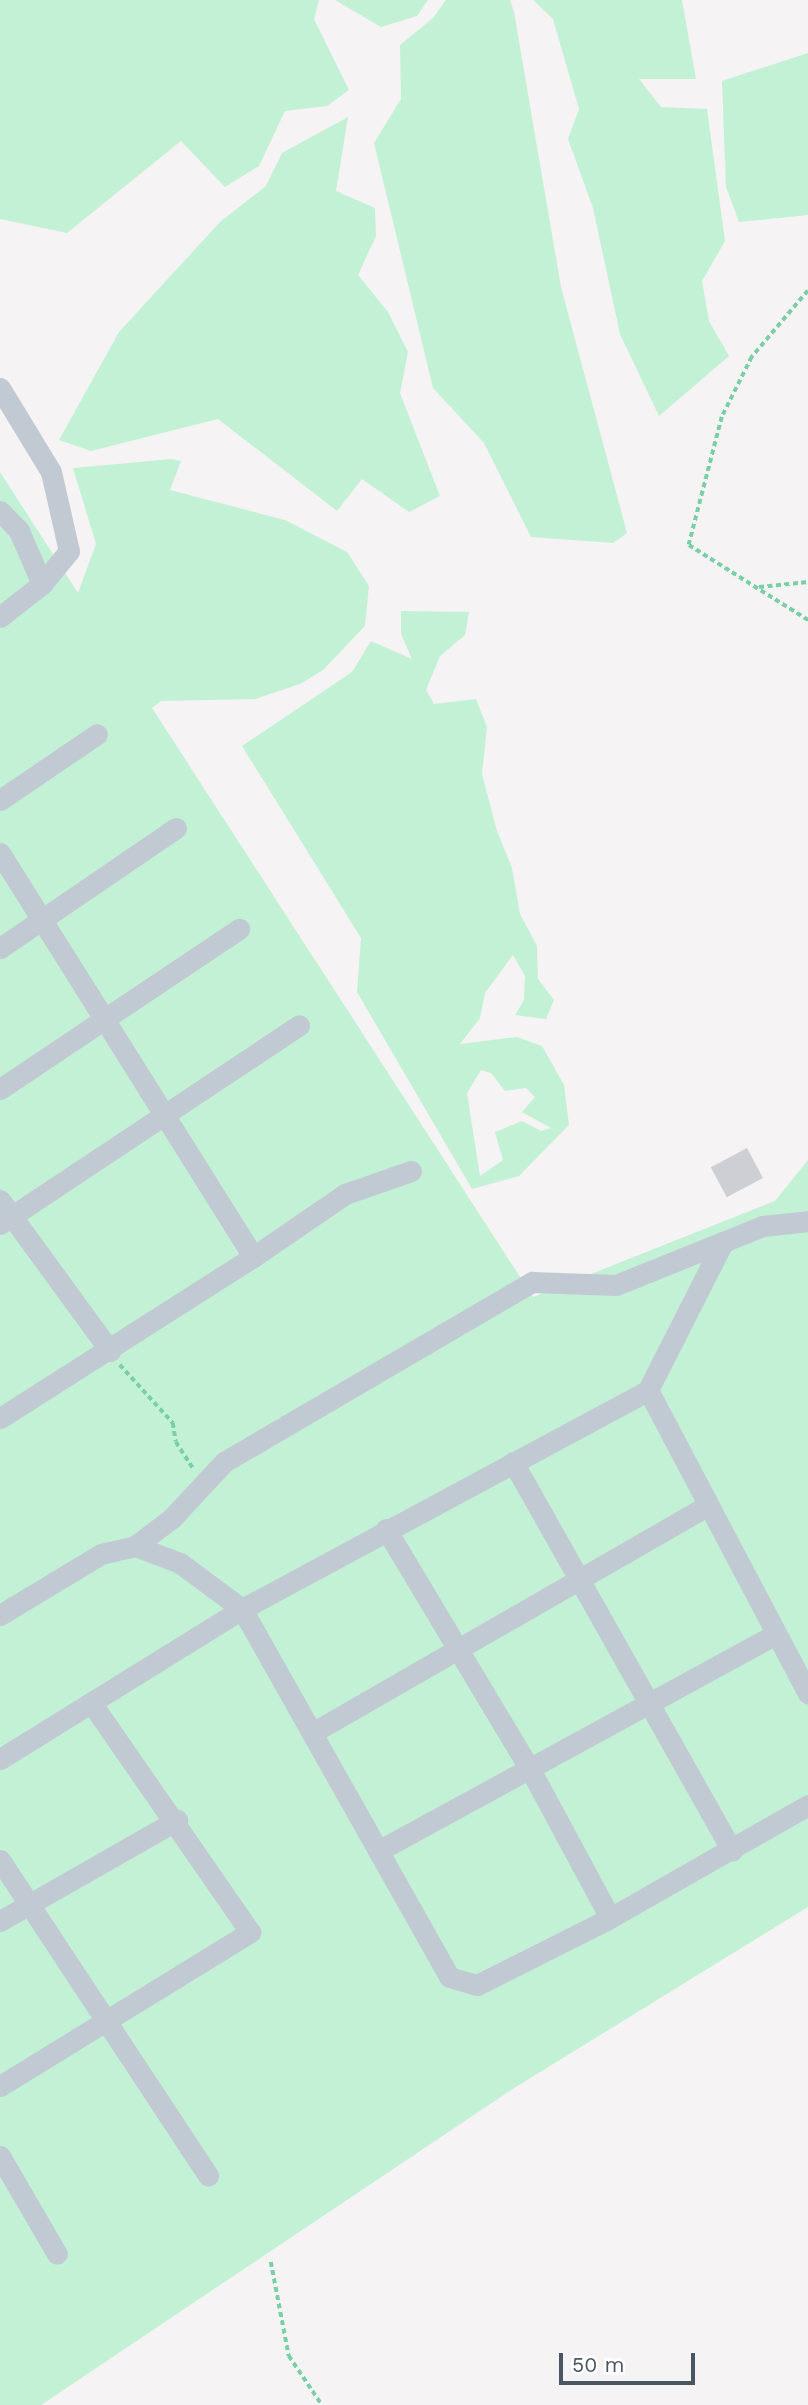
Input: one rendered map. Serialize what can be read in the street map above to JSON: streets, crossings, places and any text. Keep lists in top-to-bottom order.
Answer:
{
  "scale_bar": "50 m"
}
